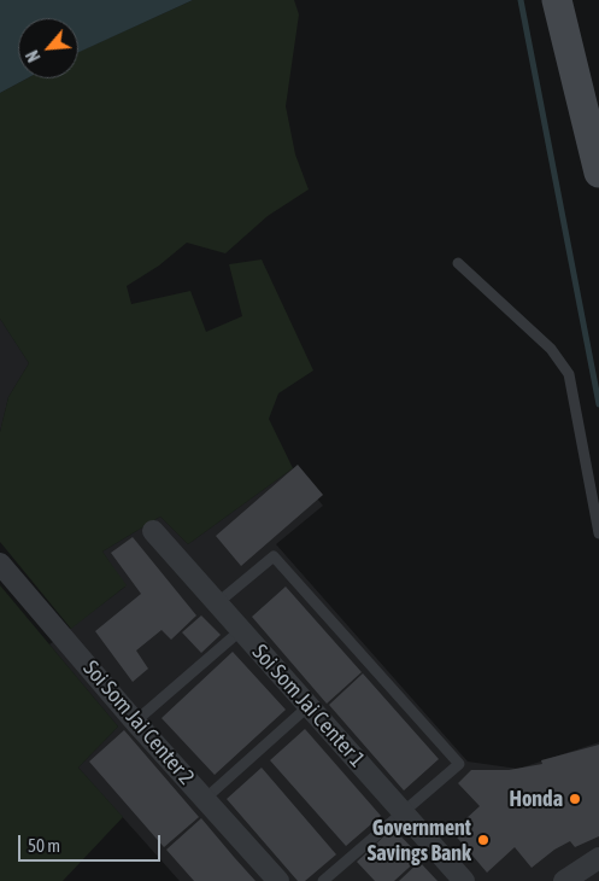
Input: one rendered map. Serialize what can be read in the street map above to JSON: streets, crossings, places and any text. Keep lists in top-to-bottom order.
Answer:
{
  "streets": {
    "street": ["Soi Som Jai Center 1", "Soi Som Jai Center 2"]
  },
  "places": ["Honda", "Government Savings Bank"],
  "scale_bar": "50 m",
  "north": "bottom left"
}
